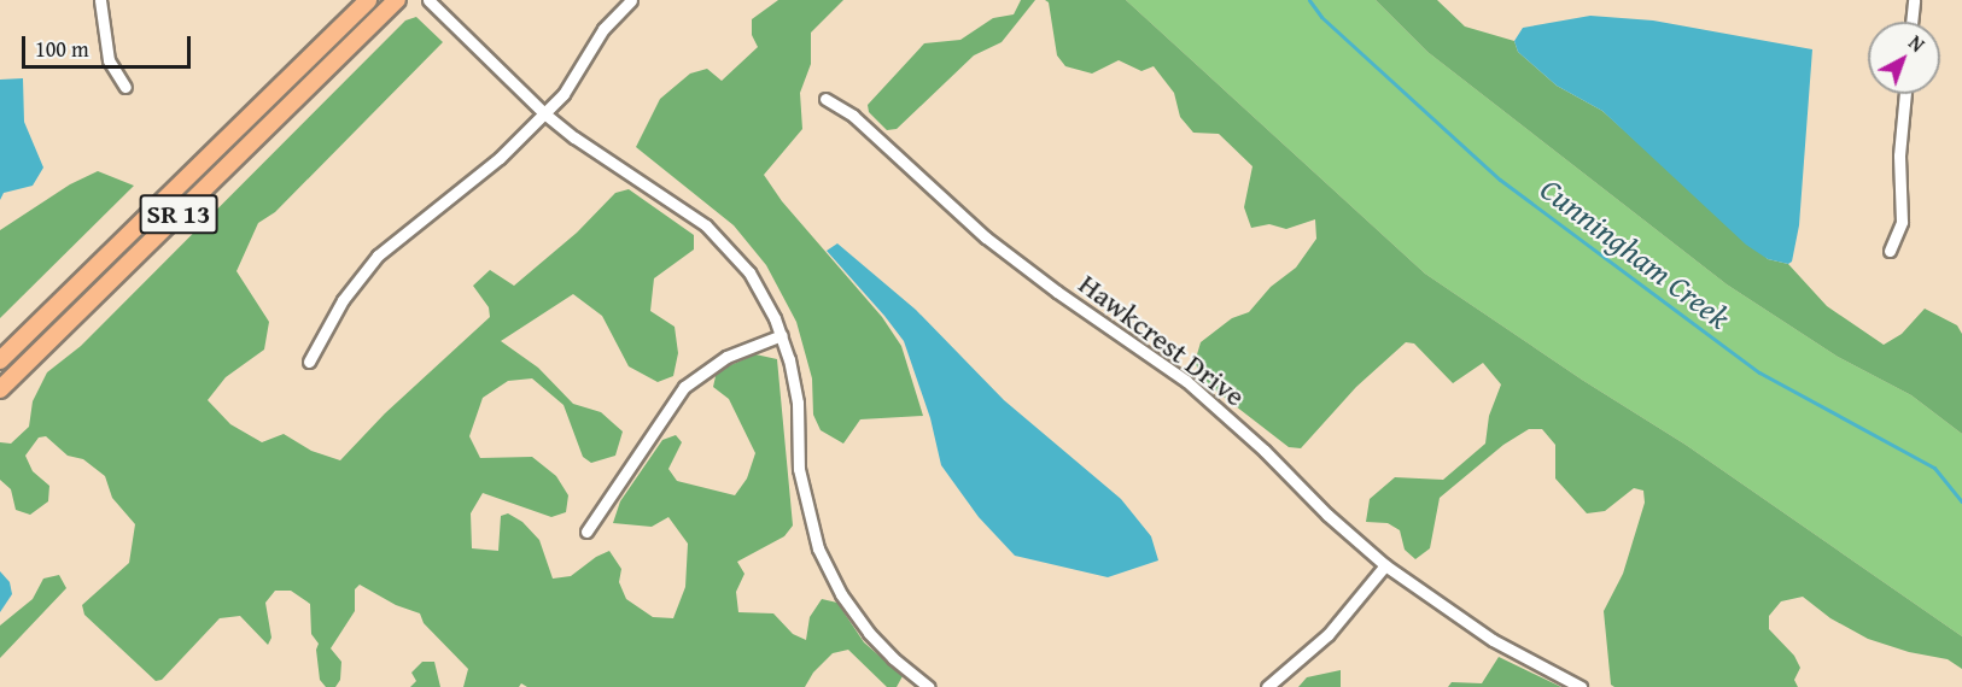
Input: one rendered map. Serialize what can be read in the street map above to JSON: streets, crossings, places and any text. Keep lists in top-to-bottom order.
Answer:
{
  "streets": {
    "main road": ["SR 13"],
    "street": ["Hawkcrest Drive"]
  },
  "water": ["Cunningham Creek"],
  "scale_bar": "100 m",
  "north": "top right"
}
